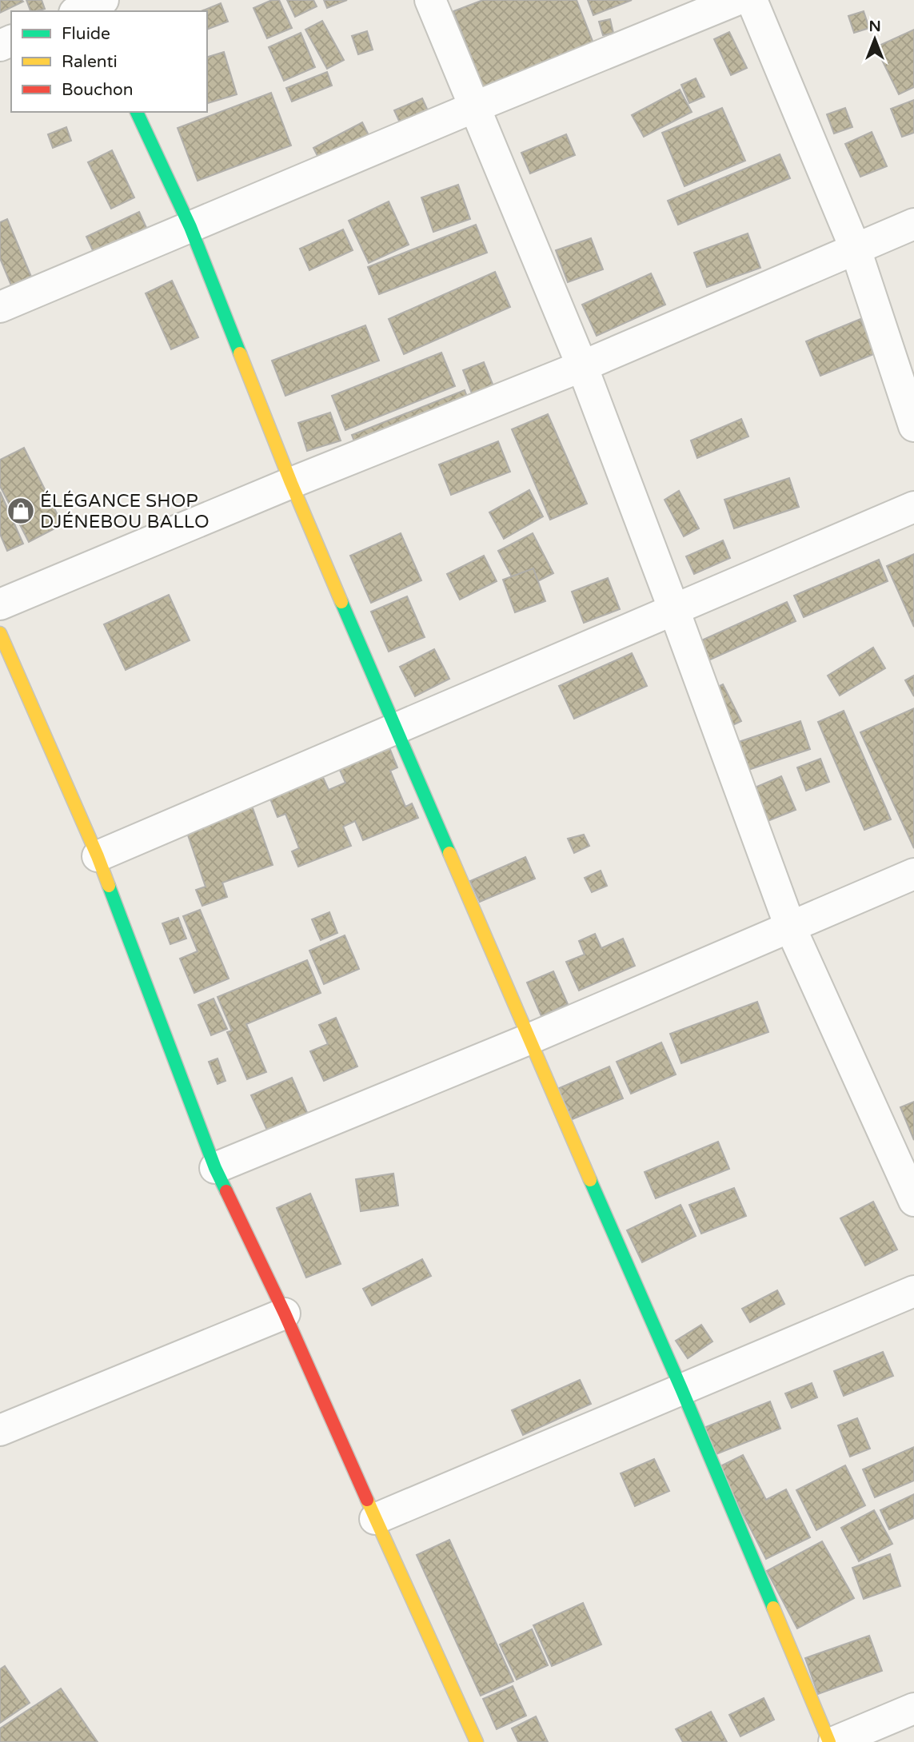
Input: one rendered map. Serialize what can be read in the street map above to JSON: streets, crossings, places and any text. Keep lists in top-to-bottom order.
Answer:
{
  "places": {
    "shop": ["ÉLÉGANCE SHOP DJÉNEBOU BALLO"]
  },
  "legend": ["Fluide", "Ralenti", "Bouchon"],
  "north": "top"
}
